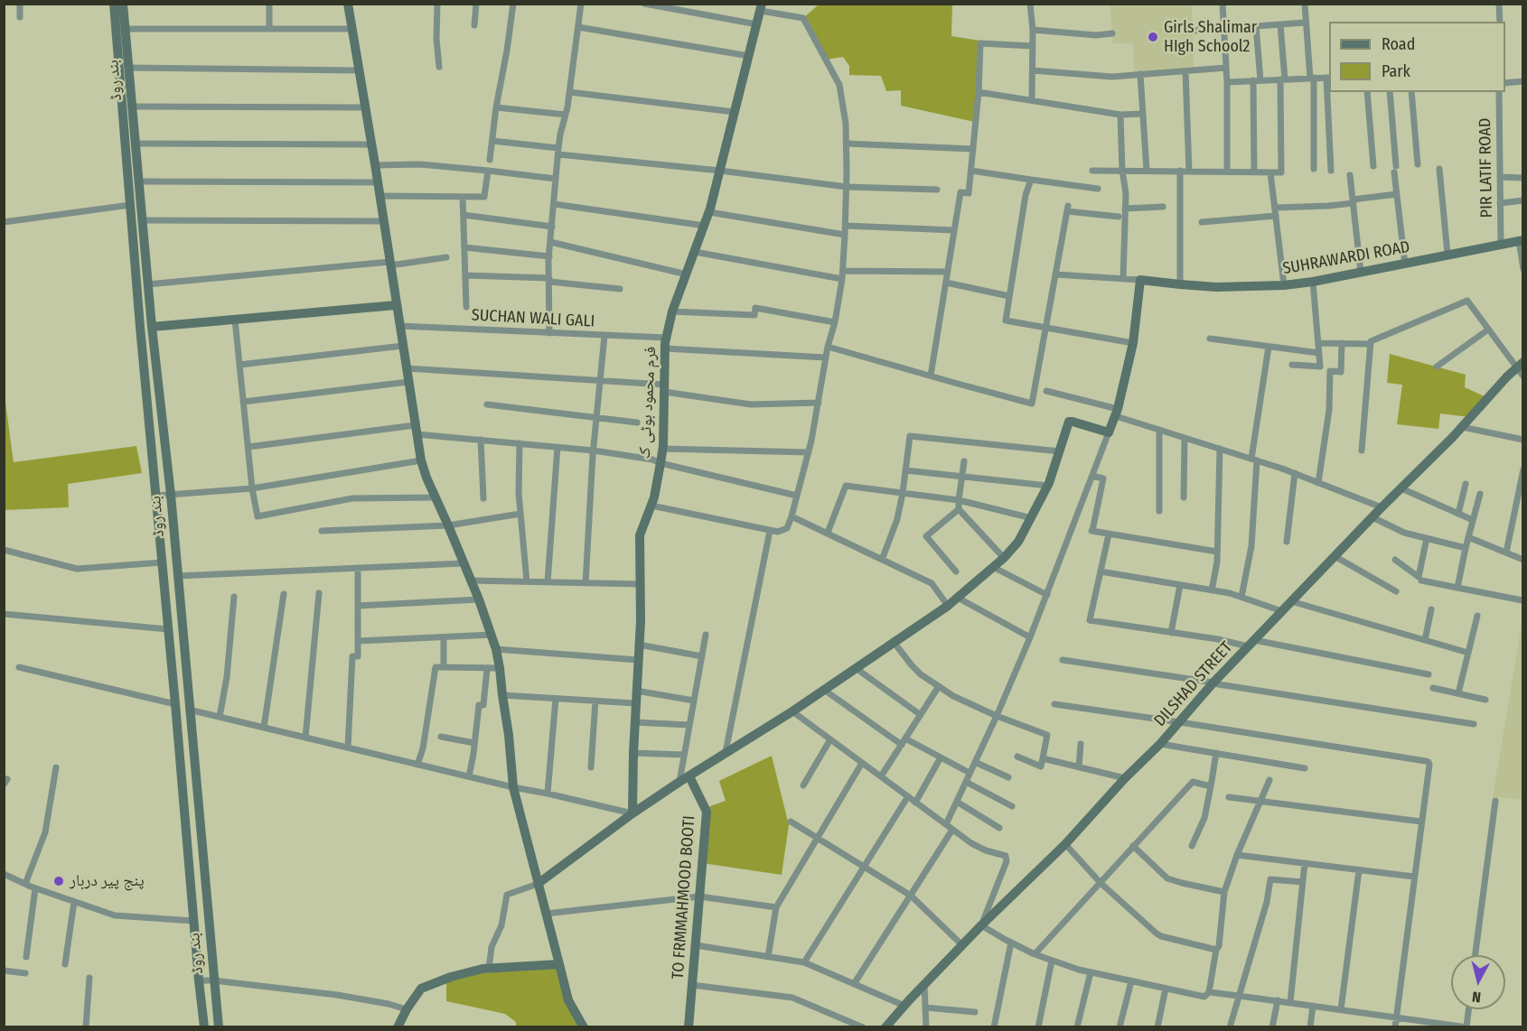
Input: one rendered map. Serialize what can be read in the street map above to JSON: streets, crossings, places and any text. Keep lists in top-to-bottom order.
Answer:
{
  "streets": {
    "street": [
      "بند روڈ",
      "PIR LATIF ROAD",
      "SUHRAWARDI ROAD",
      "SUCHAN WALI GALI",
      "فرم محمود بوٹی ک",
      "DILSHAD STREET",
      "TO FRMMAHMOOD BOOTI"
    ]
  },
  "crossings": [
    ["PIR LATIF ROAD", "SUHRAWARDI ROAD"],
    ["SUCHAN WALI GALI", "فرم محمود بوٹی ک"]
  ],
  "places": ["Girls Shalimar HIgh School2", "پنج پیر دربار"],
  "legend": ["Road", "Park"],
  "north": "bottom"
}
